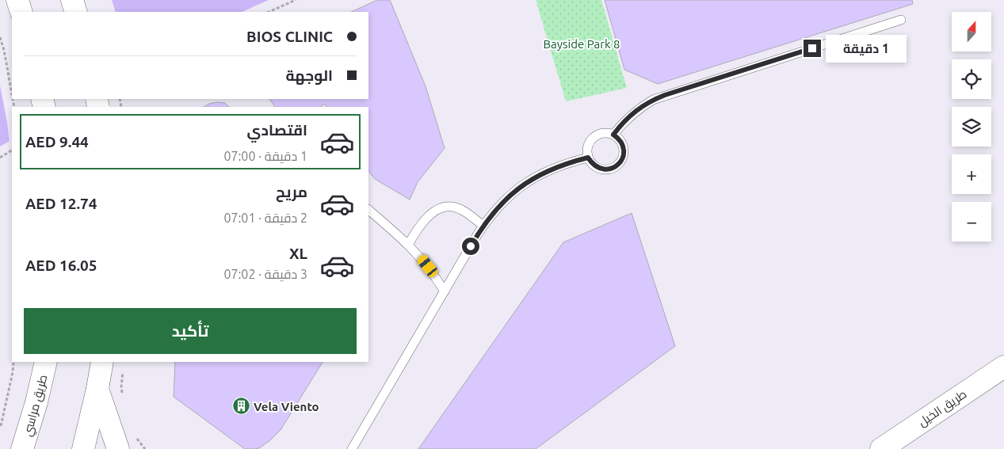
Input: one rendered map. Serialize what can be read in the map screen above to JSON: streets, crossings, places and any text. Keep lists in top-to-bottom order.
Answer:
{
  "streets": {
    "main road": ["طريق مراسي", "طريق الخيل"]
  },
  "parks": ["Bayside Park 8"],
  "places": {
    "building": ["Vela Viento"]
  },
  "north": "top",
  "page": {
    "map_buttons": ["+", "−"],
    "banner": ["BIOS CLINIC", "الوجهة"],
    "bubble": "1 دقيقة",
    "list": [
      {
        "name": "اقتصادي",
        "note": "1 دقيقة · 07:00",
        "value": "AED 9.44"
      },
      {
        "name": "مريح",
        "note": "2 دقيقة · 07:01",
        "value": "AED 12.74"
      },
      {
        "name": "XL",
        "note": "3 دقيقة · 07:02",
        "value": "AED 16.05"
      }
    ],
    "buttons": "تأكيد"
  }
}
